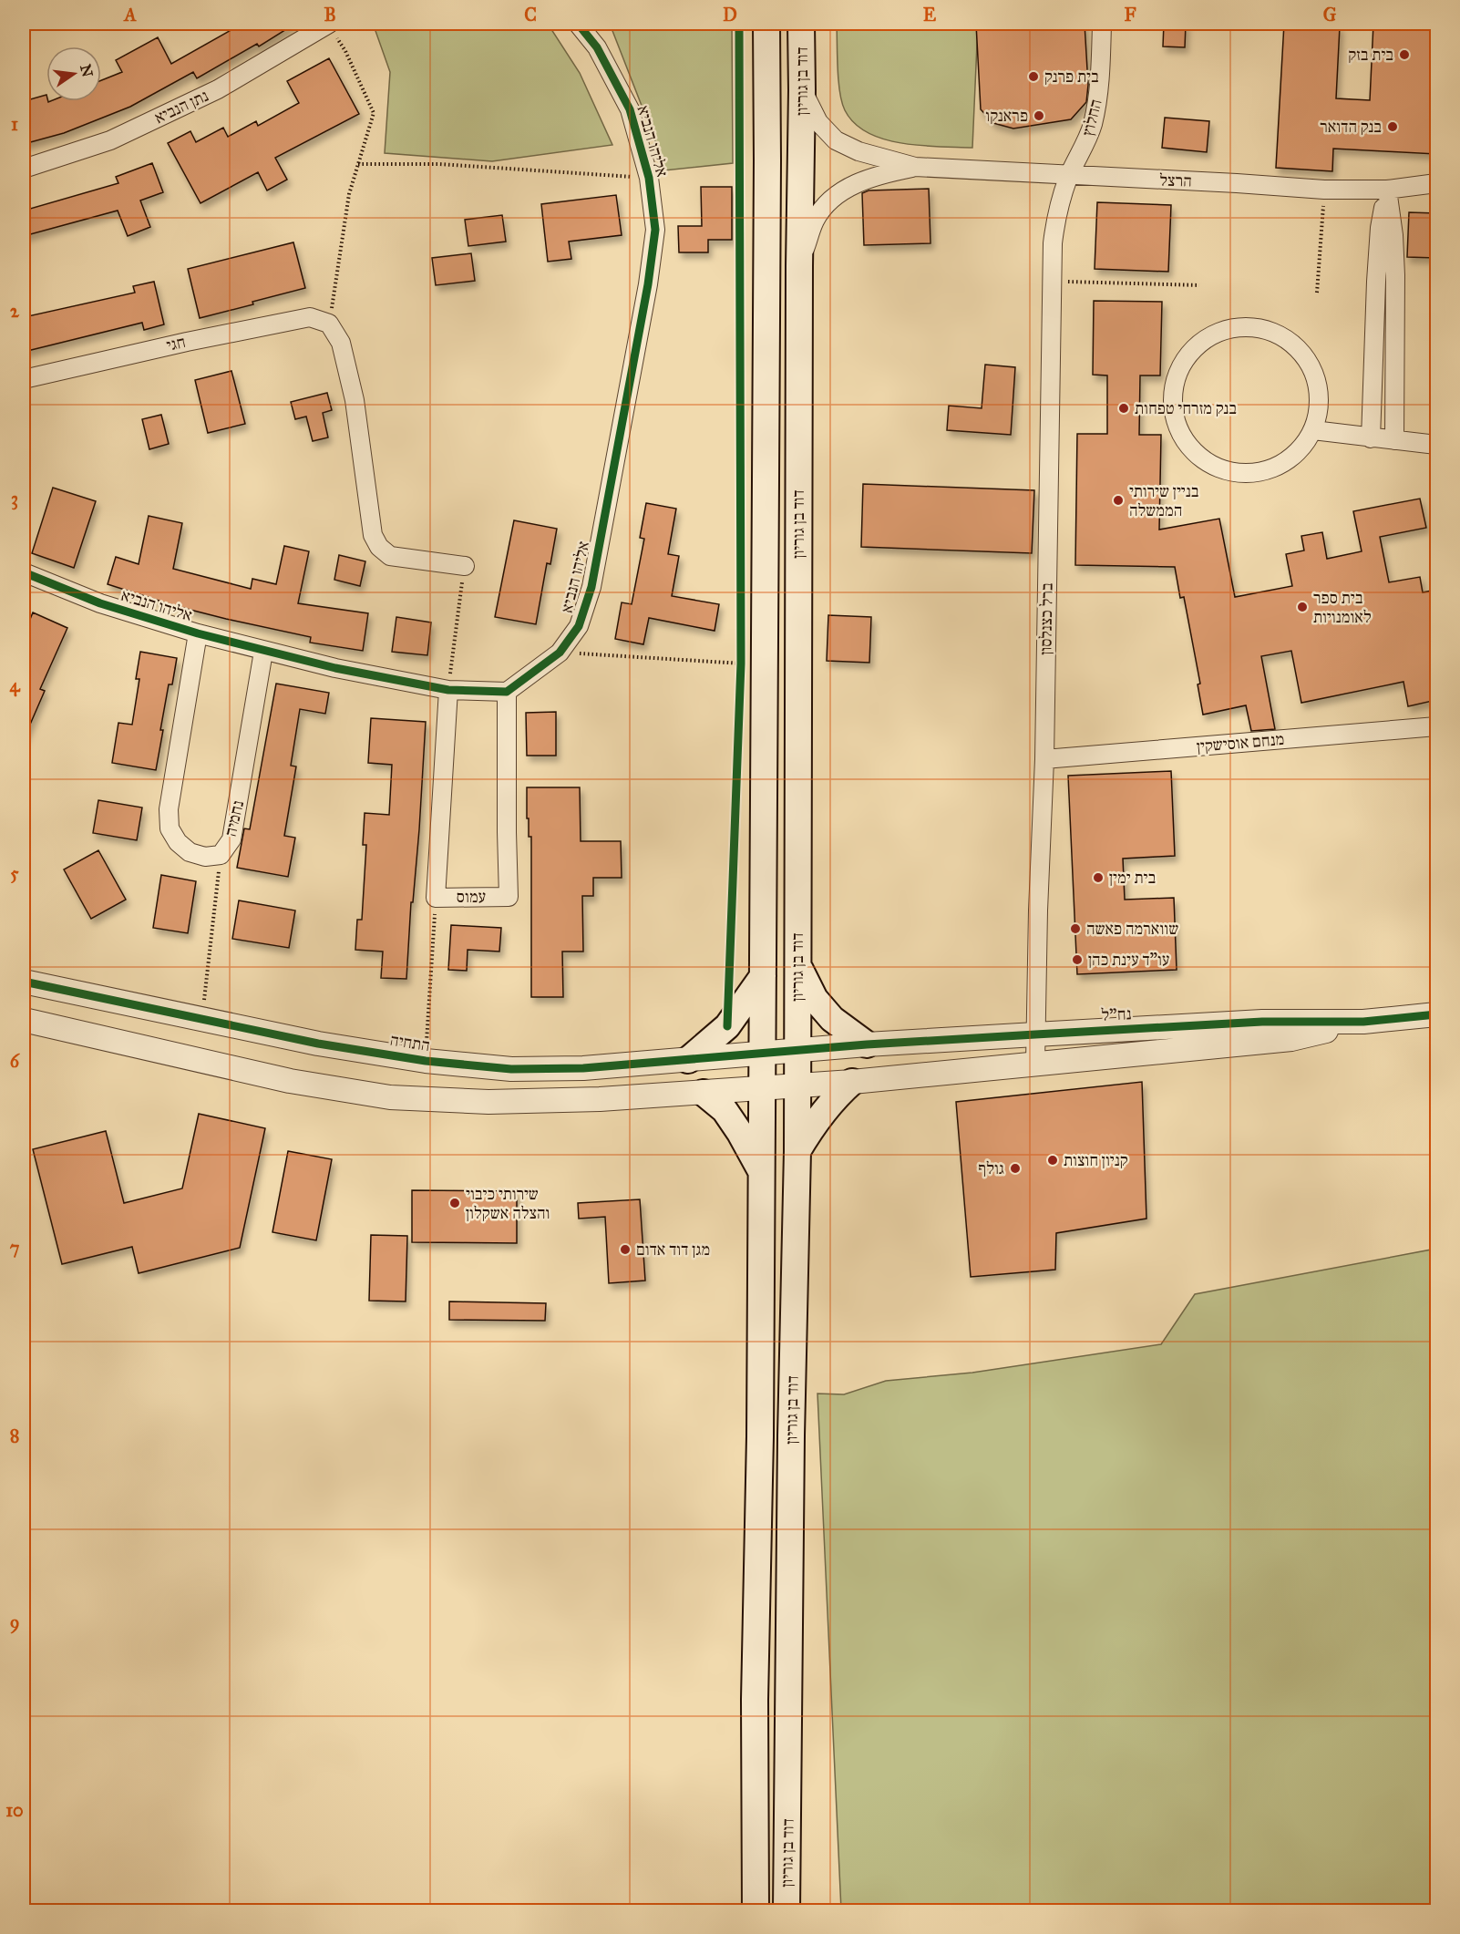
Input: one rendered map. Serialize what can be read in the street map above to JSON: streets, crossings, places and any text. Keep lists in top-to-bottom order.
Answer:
{
  "streets": {
    "main road": ["דוד בן גוריון"],
    "street": [
      "נתן הנביא",
      "החלוץ",
      "אליהו הנביא",
      "הרצל",
      "חגי",
      "ברל כצנלסון",
      "מנחם אוסישקין",
      "נחמיה",
      "עמוס",
      "נח\"ל",
      "התחיה"
    ]
  },
  "crossings": [
    ["דוד בן גוריון", "הרצל"],
    ["דוד בן גוריון", "נח\"ל"],
    ["דוד בן גוריון", "התחיה"],
    ["החלוץ", "הרצל"],
    ["החלוץ", "ברל כצנלסון"],
    ["אליהו הנביא", "נחמיה"],
    ["אליהו הנביא", "עמוס"],
    ["הרצל", "ברל כצנלסון"],
    ["ברל כצנלסון", "מנחם אוסישקין"],
    ["ברל כצנלסון", "נח\"ל"],
    ["נח\"ל", "התחיה"]
  ],
  "places": [
    "בית בזק",
    "בית פרנק",
    "פראנקו",
    "בנק הדואר",
    "בנק מזרחי טפחות",
    "בניין שירותי הממשלה",
    "בית ספר לאומנויות",
    "בית ימין",
    "שווארמה פאשה",
    "עו\"ד עינת כהן",
    "קניון חוצות",
    "גולף",
    "שירותי כיבוי והצלה אשקלון",
    "מגן דוד אדום"
  ],
  "north": "right",
  "grid": {
    "columns": [
      "A",
      "B",
      "C",
      "D",
      "E",
      "F",
      "G"
    ],
    "rows": [
      "1",
      "2",
      "3",
      "4",
      "5",
      "6",
      "7",
      "8",
      "9",
      "10"
    ]
  }
}
